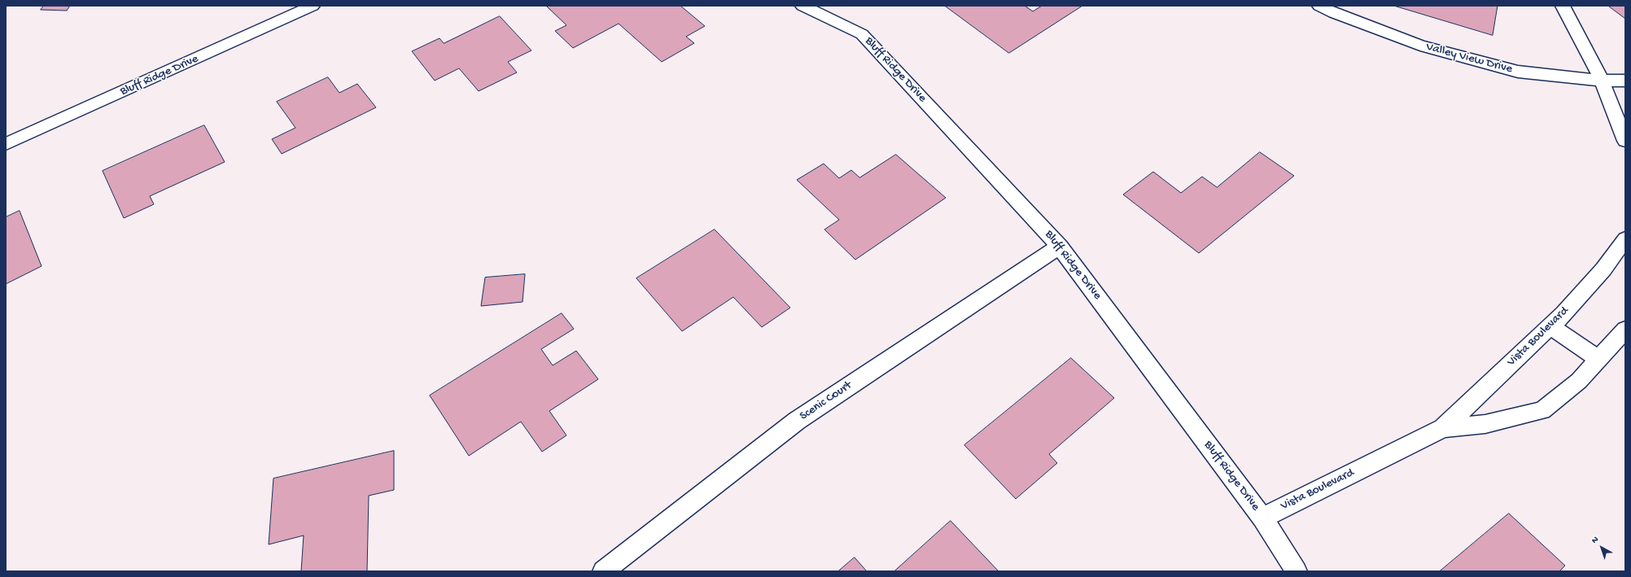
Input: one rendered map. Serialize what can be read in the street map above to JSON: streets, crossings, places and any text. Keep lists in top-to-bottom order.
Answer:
{
  "streets": {
    "street": [
      "Valley View Drive",
      "Bluff Ridge Drive",
      "Vista Boulevard",
      "Scenic Court"
    ]
  },
  "crossings": [
    ["Bluff Ridge Drive", "Vista Boulevard"],
    ["Bluff Ridge Drive", "Scenic Court"]
  ],
  "north": "top left"
}
